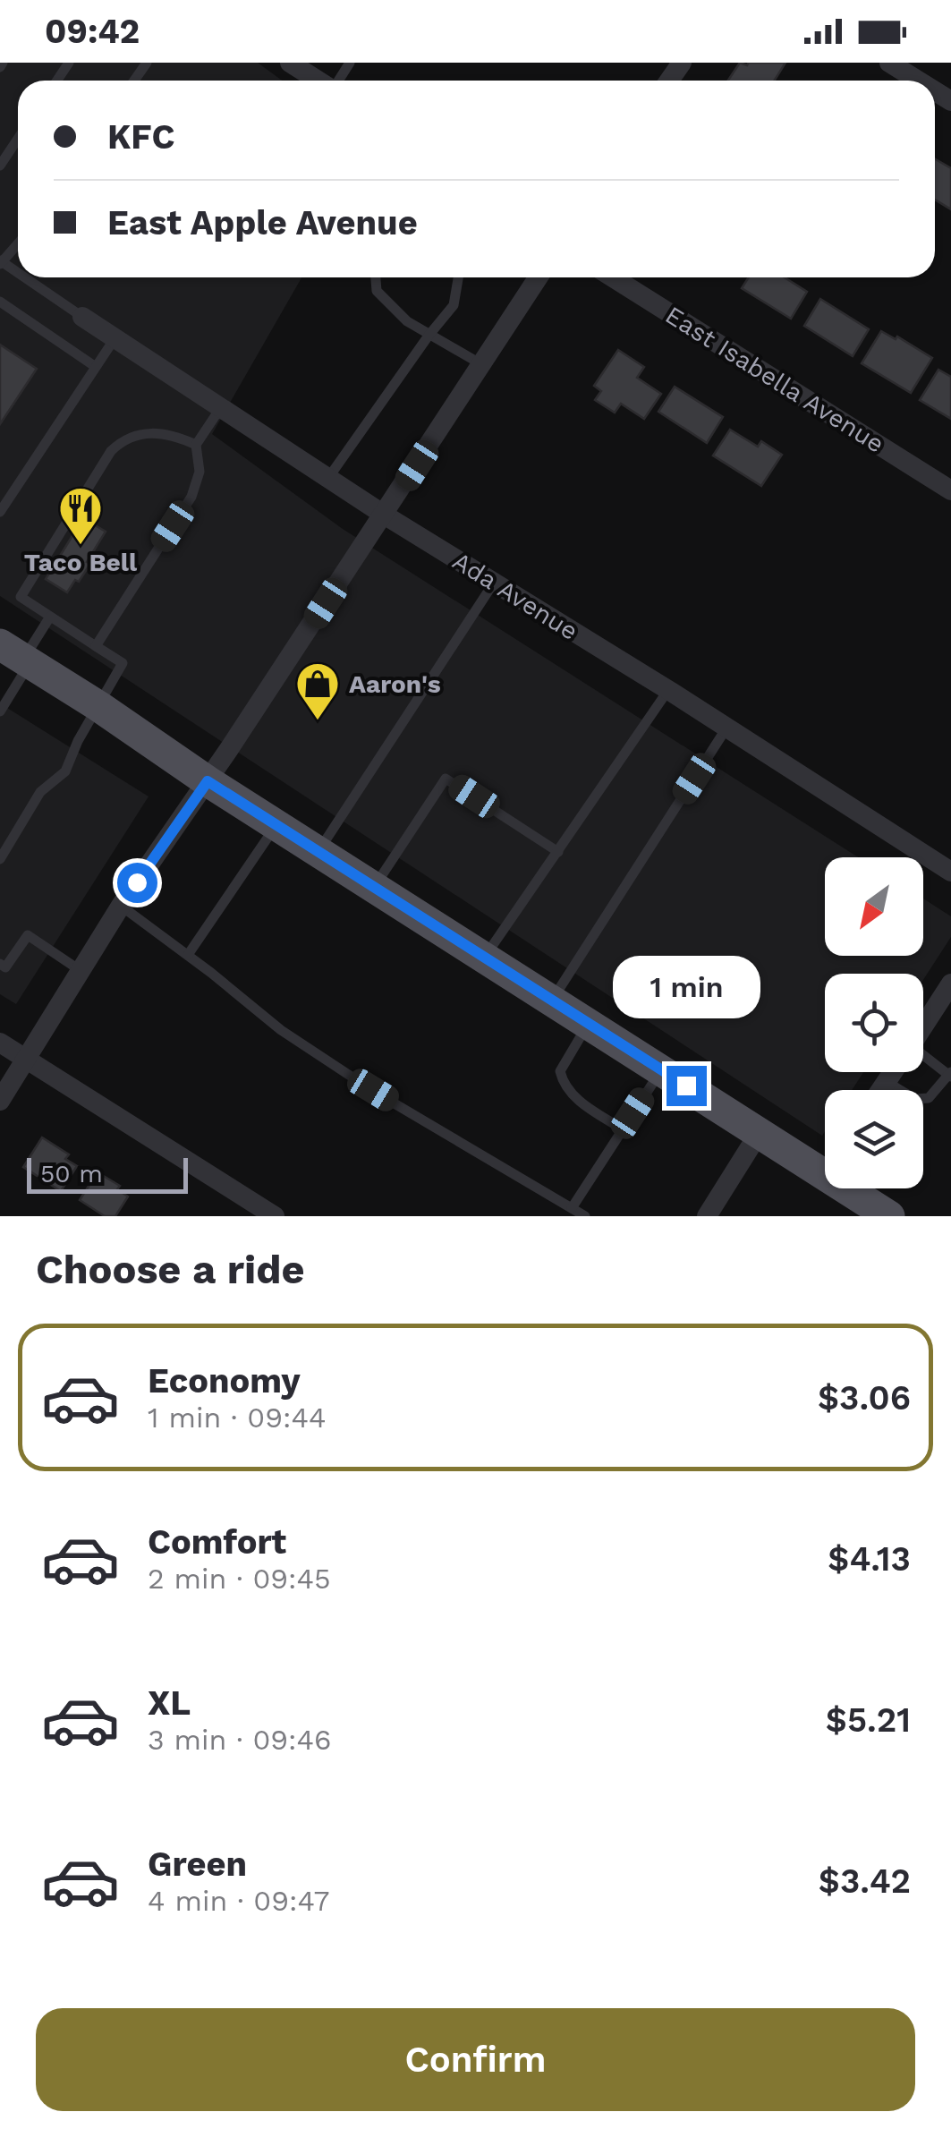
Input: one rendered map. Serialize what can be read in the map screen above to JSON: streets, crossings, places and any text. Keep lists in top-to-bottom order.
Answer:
{
  "streets": {
    "street": ["East Isabella Avenue", "Ada Avenue"]
  },
  "places": {
    "restaurant": ["Taco Bell"],
    "shop": ["Aaron's"]
  },
  "scale_bar": "50 m",
  "north": "bottom left",
  "page": {
    "status": "09:42",
    "banner": ["KFC", "East Apple Avenue"],
    "bubble": "1 min",
    "scale": "50 m",
    "heading": "Choose a ride",
    "list": [
      {
        "name": "Economy",
        "note": "1 min · 09:44",
        "value": "$3.06"
      },
      {
        "name": "Comfort",
        "note": "2 min · 09:45",
        "value": "$4.13"
      },
      {
        "name": "XL",
        "note": "3 min · 09:46",
        "value": "$5.21"
      },
      {
        "name": "Green",
        "note": "4 min · 09:47",
        "value": "$3.42"
      }
    ],
    "buttons": "Confirm"
  }
}
